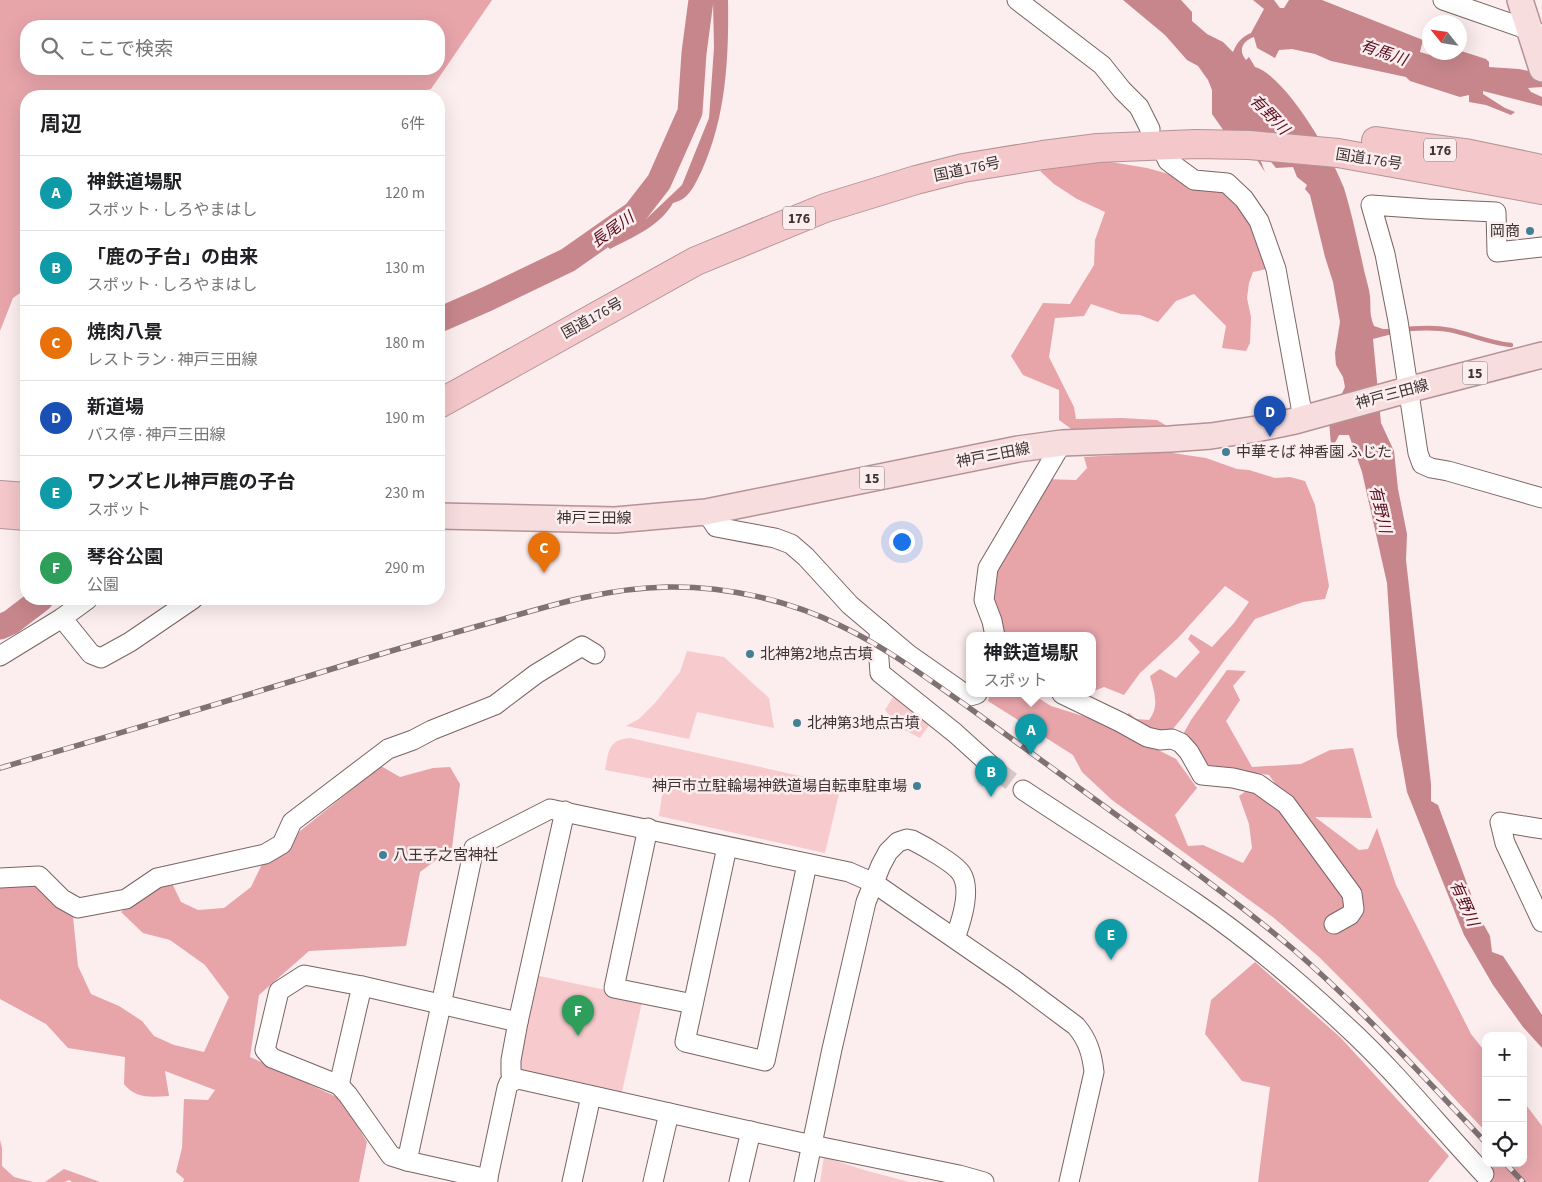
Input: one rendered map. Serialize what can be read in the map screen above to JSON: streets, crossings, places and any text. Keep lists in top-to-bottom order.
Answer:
{
  "streets": {
    "highway": ["176", "国道176号"],
    "main road": ["15", "神戸三田線"]
  },
  "water": ["有馬川", "有野川", "長尾川"],
  "places": [
    "岡商",
    "中華そば 神香園 ふじた",
    "北神第2地点古墳",
    "北神第3地点古墳",
    "神戸市立駐輪場神鉄道場自転車駐車場",
    "八王子之宮神社"
  ],
  "north": "top left",
  "page": {
    "search": "ここで検索",
    "heading": ["周辺", "6件"],
    "list": [
      {
        "mark": "A",
        "name": "神鉄道場駅",
        "note": "スポット · しろやまはし",
        "value": "120 m"
      },
      {
        "mark": "B",
        "name": "「鹿の子台」の由来",
        "note": "スポット · しろやまはし",
        "value": "130 m"
      },
      {
        "mark": "C",
        "name": "焼肉八景",
        "note": "レストラン · 神戸三田線",
        "value": "180 m"
      },
      {
        "mark": "D",
        "name": "新道場",
        "note": "バス停 · 神戸三田線",
        "value": "190 m"
      },
      {
        "mark": "E",
        "name": "ワンズヒル神戸鹿の子台",
        "note": "スポット",
        "value": "230 m"
      },
      {
        "mark": "F",
        "name": "琴谷公園",
        "note": "公園",
        "value": "290 m"
      }
    ],
    "pins": [
      "D",
      "C",
      "A",
      "B",
      "E",
      "F"
    ],
    "popup": ["神鉄道場駅", "スポット"],
    "map_buttons": ["+", "−"]
  }
}
